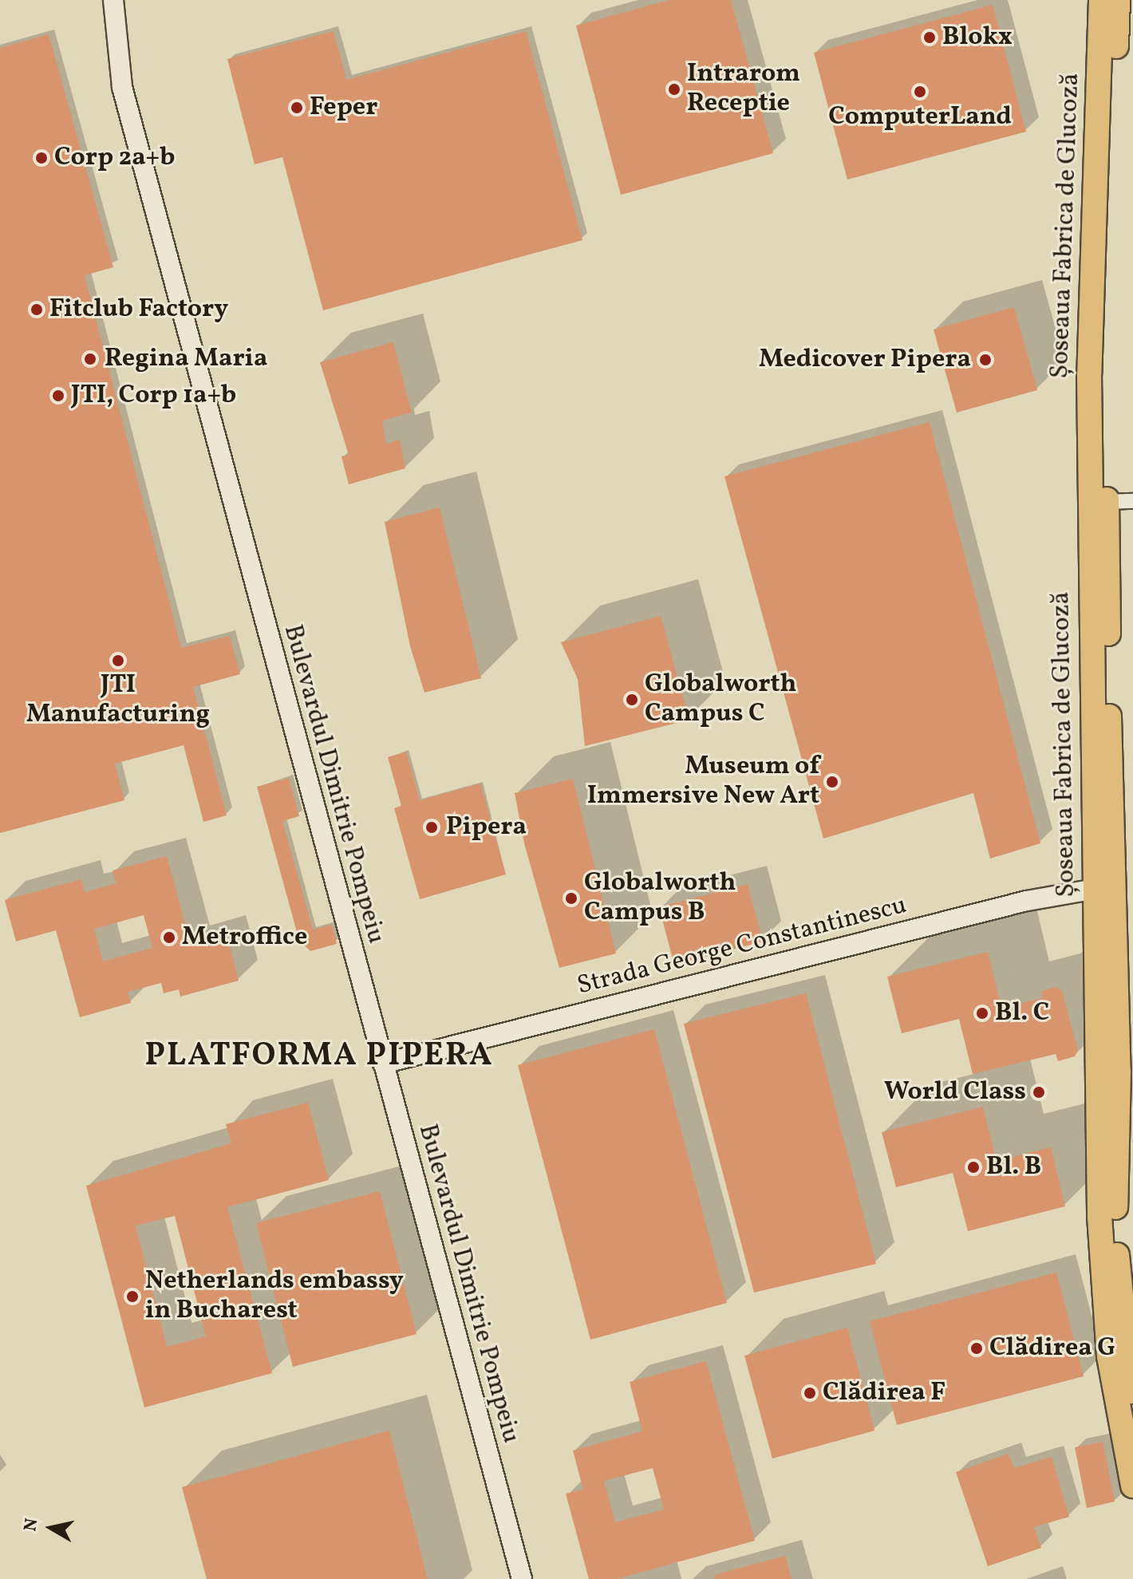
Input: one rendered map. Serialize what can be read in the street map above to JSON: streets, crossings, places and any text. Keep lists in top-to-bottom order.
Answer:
{
  "streets": {
    "main road": ["Șoseaua Fabrica de Glucoză"],
    "street": ["Bulevardul Dimitrie Pompeiu", "Strada George Constantinescu"]
  },
  "crossings": [
    ["Șoseaua Fabrica de Glucoză", "Strada George Constantinescu"],
    ["Bulevardul Dimitrie Pompeiu", "Strada George Constantinescu"]
  ],
  "districts": ["PLATFORMA PIPERA"],
  "places": [
    "Blokx",
    "Intrarom Receptie",
    "ComputerLand",
    "Feper",
    "Corp 2a+b",
    "Fitclub Factory",
    "Regina Maria",
    "Medicover Pipera",
    "JTI, Corp 1a+b",
    "JTI Manufacturing",
    "Globalworth Campus C",
    "Museum of Immersive New Art",
    "Pipera",
    "Globalworth Campus B",
    "Metroffice",
    "Bl. C",
    "World Class",
    "Bl. B",
    "Netherlands embassy in Bucharest",
    "Clădirea G",
    "Clădirea F"
  ],
  "north": "left"
}
